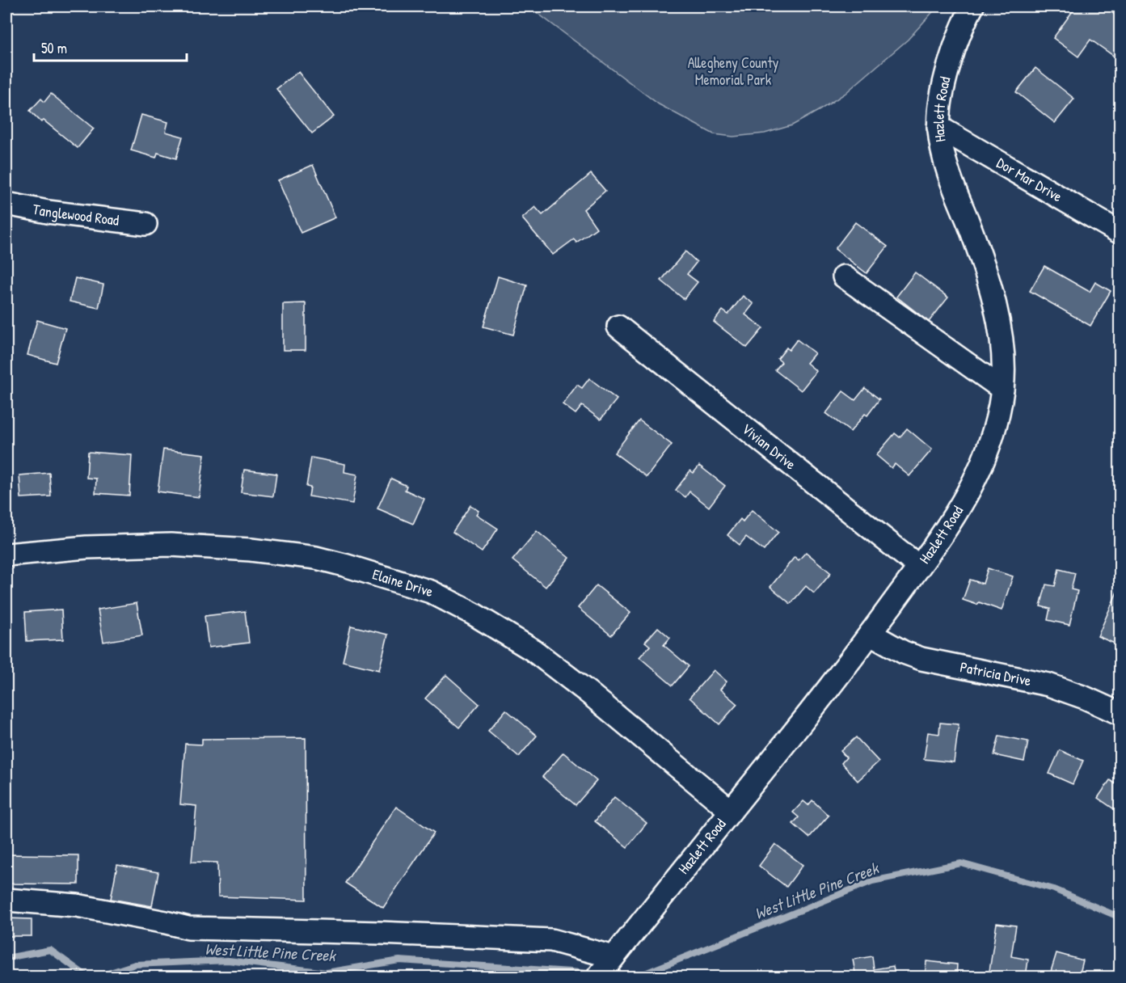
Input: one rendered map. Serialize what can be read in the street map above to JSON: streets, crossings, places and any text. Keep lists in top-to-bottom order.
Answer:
{
  "streets": {
    "street": [
      "Hazlett Road",
      "Dor Mar Drive",
      "Tanglewood Road",
      "Vivian Drive",
      "Elaine Drive",
      "Patricia Drive"
    ]
  },
  "crossings": [
    ["Hazlett Road", "Dor Mar Drive"],
    ["Hazlett Road", "Vivian Drive"],
    ["Hazlett Road", "Elaine Drive"],
    ["Hazlett Road", "Patricia Drive"]
  ],
  "water": ["West Little Pine Creek"],
  "parks": ["Allegheny County Memorial Park"],
  "scale_bar": "50 m"
}
